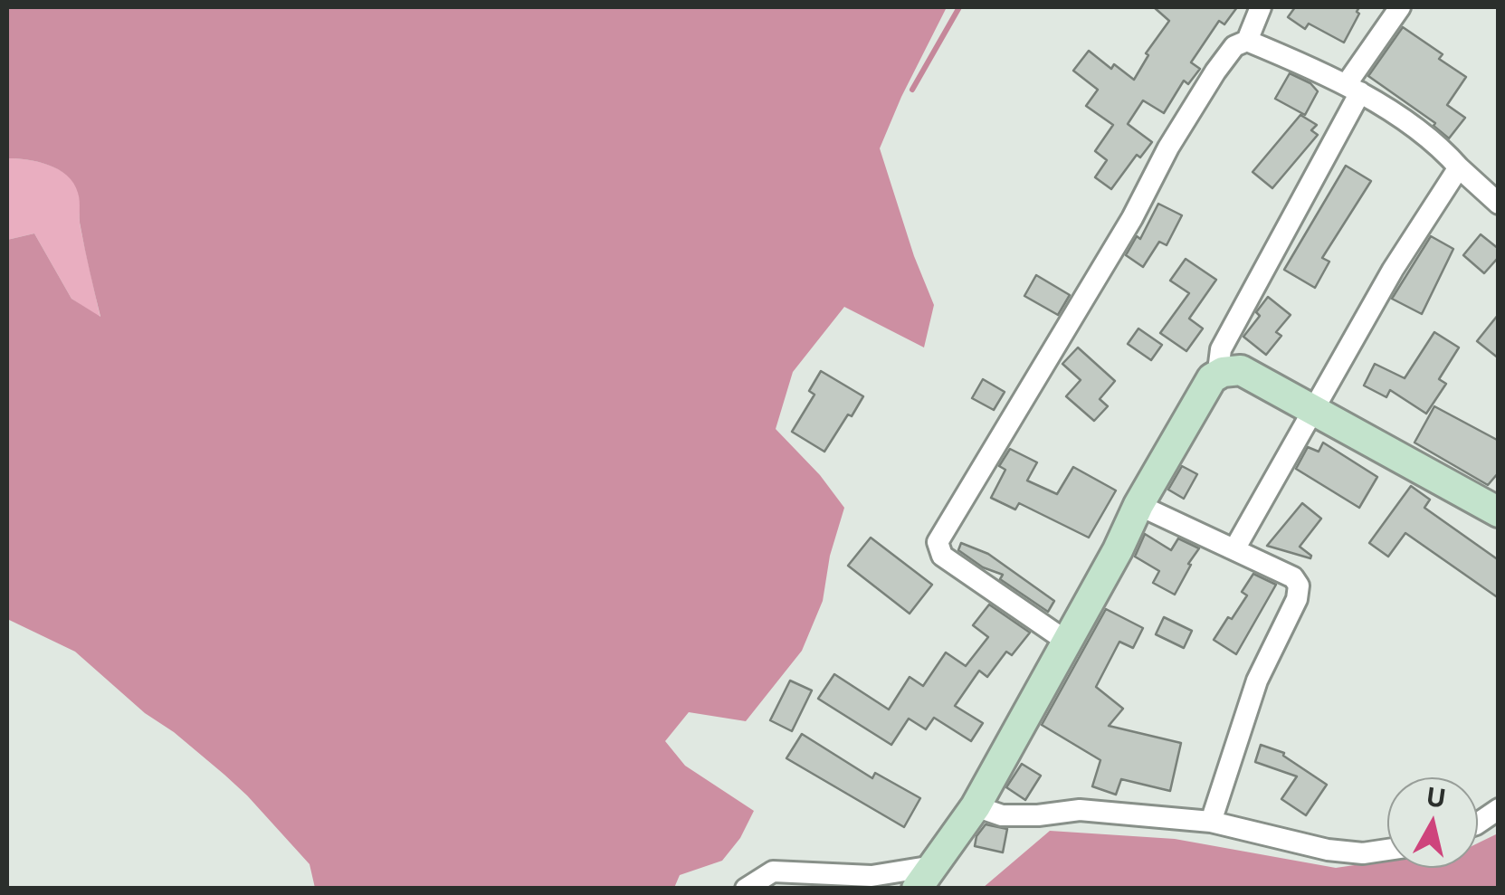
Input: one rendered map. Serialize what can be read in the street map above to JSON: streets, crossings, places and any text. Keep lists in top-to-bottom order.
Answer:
{
  "north": "top"
}
